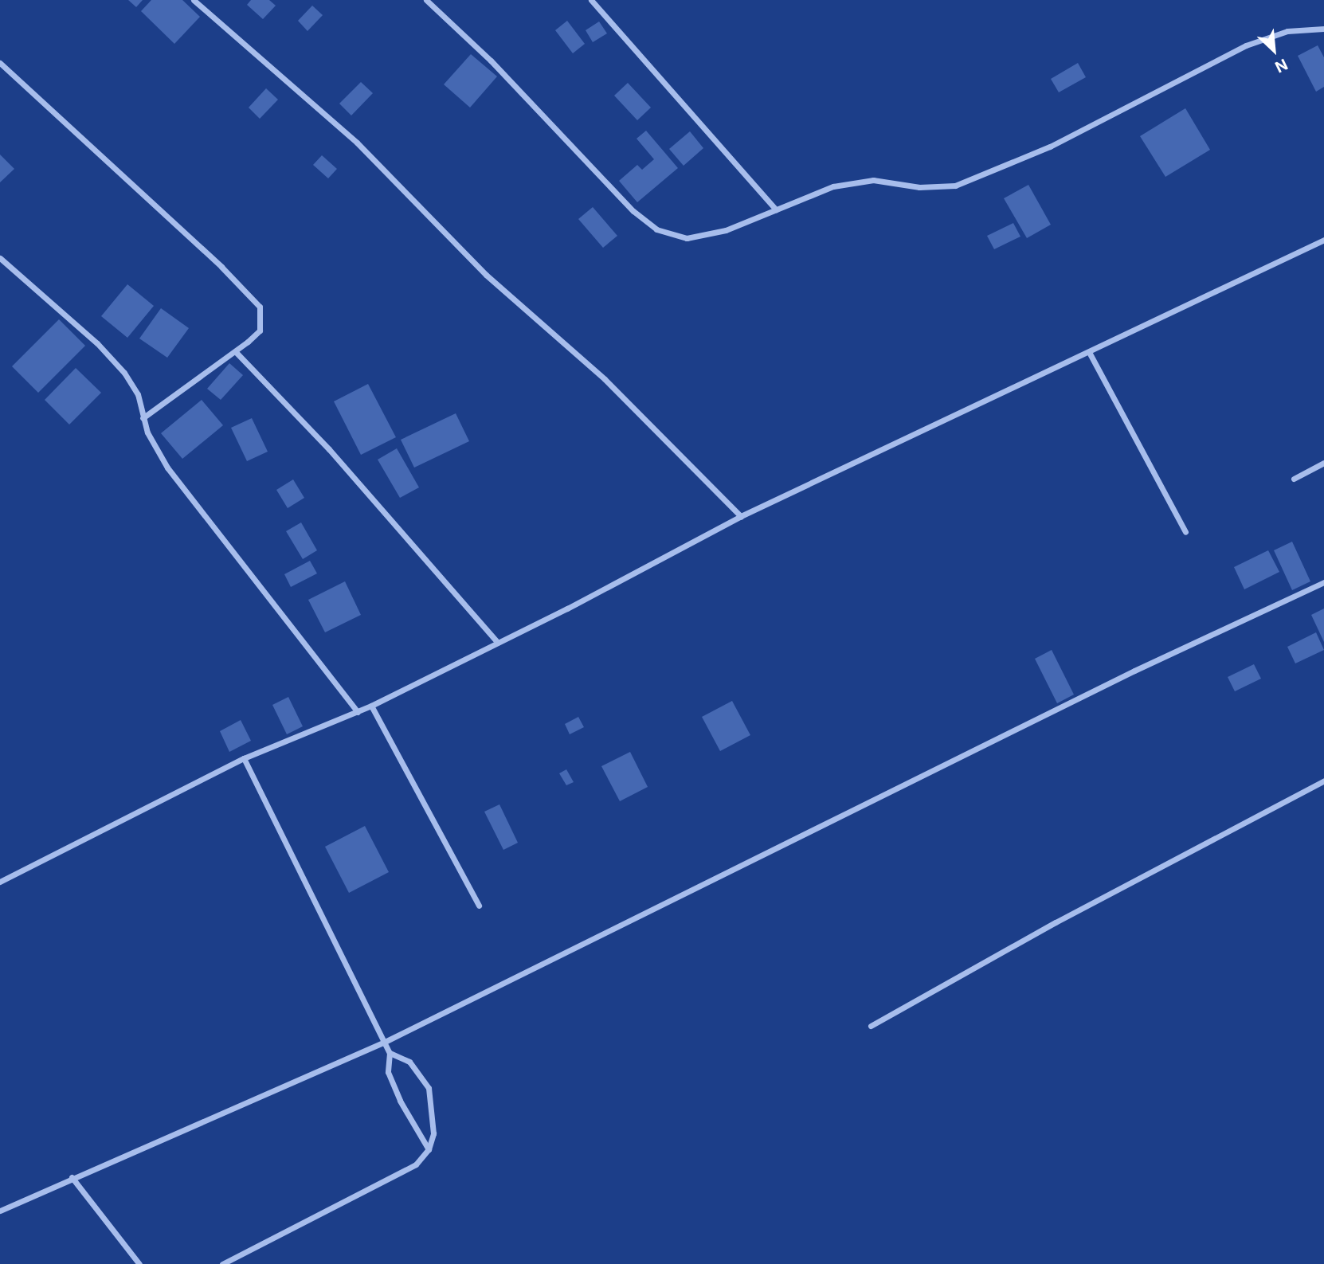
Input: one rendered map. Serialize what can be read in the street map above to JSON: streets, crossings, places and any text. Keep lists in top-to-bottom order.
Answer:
{
  "north": "bottom right"
}
